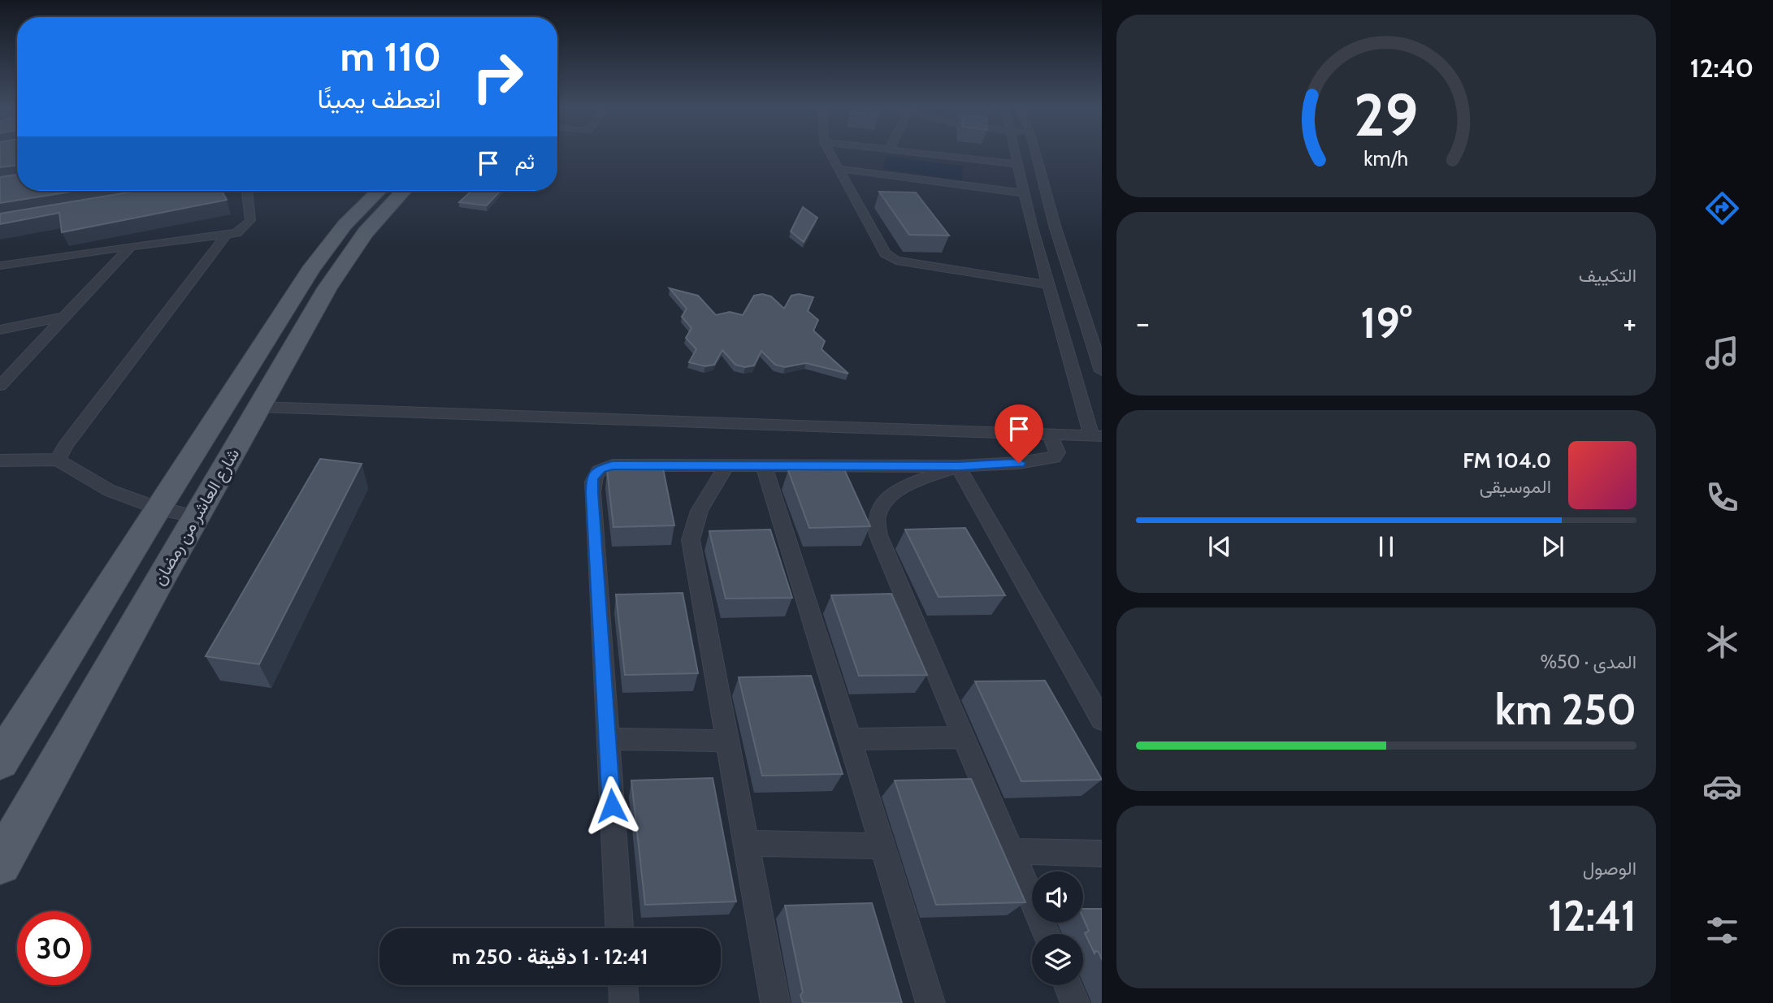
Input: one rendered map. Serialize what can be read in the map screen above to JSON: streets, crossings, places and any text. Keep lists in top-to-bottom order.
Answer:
{
  "streets": {
    "main road": ["شارع العاشر من رمضان"]
  },
  "page": {
    "tabs": "12:40",
    "turn": ["110 m", "انعطف يمينًا"],
    "then": "ثم",
    "tile": [
      "التكييف",
      ["المدى · 50%", "250 km"],
      ["الوصول", "12:41"]
    ],
    "heat": ["−", "19°", "+"],
    "song": ["104.0 FM", "الموسيقى"],
    "limit": "30",
    "trip": "12:41 · 1 دقيقة · 250 m",
    "gauge": ["29", "km/h"]
  }
}
